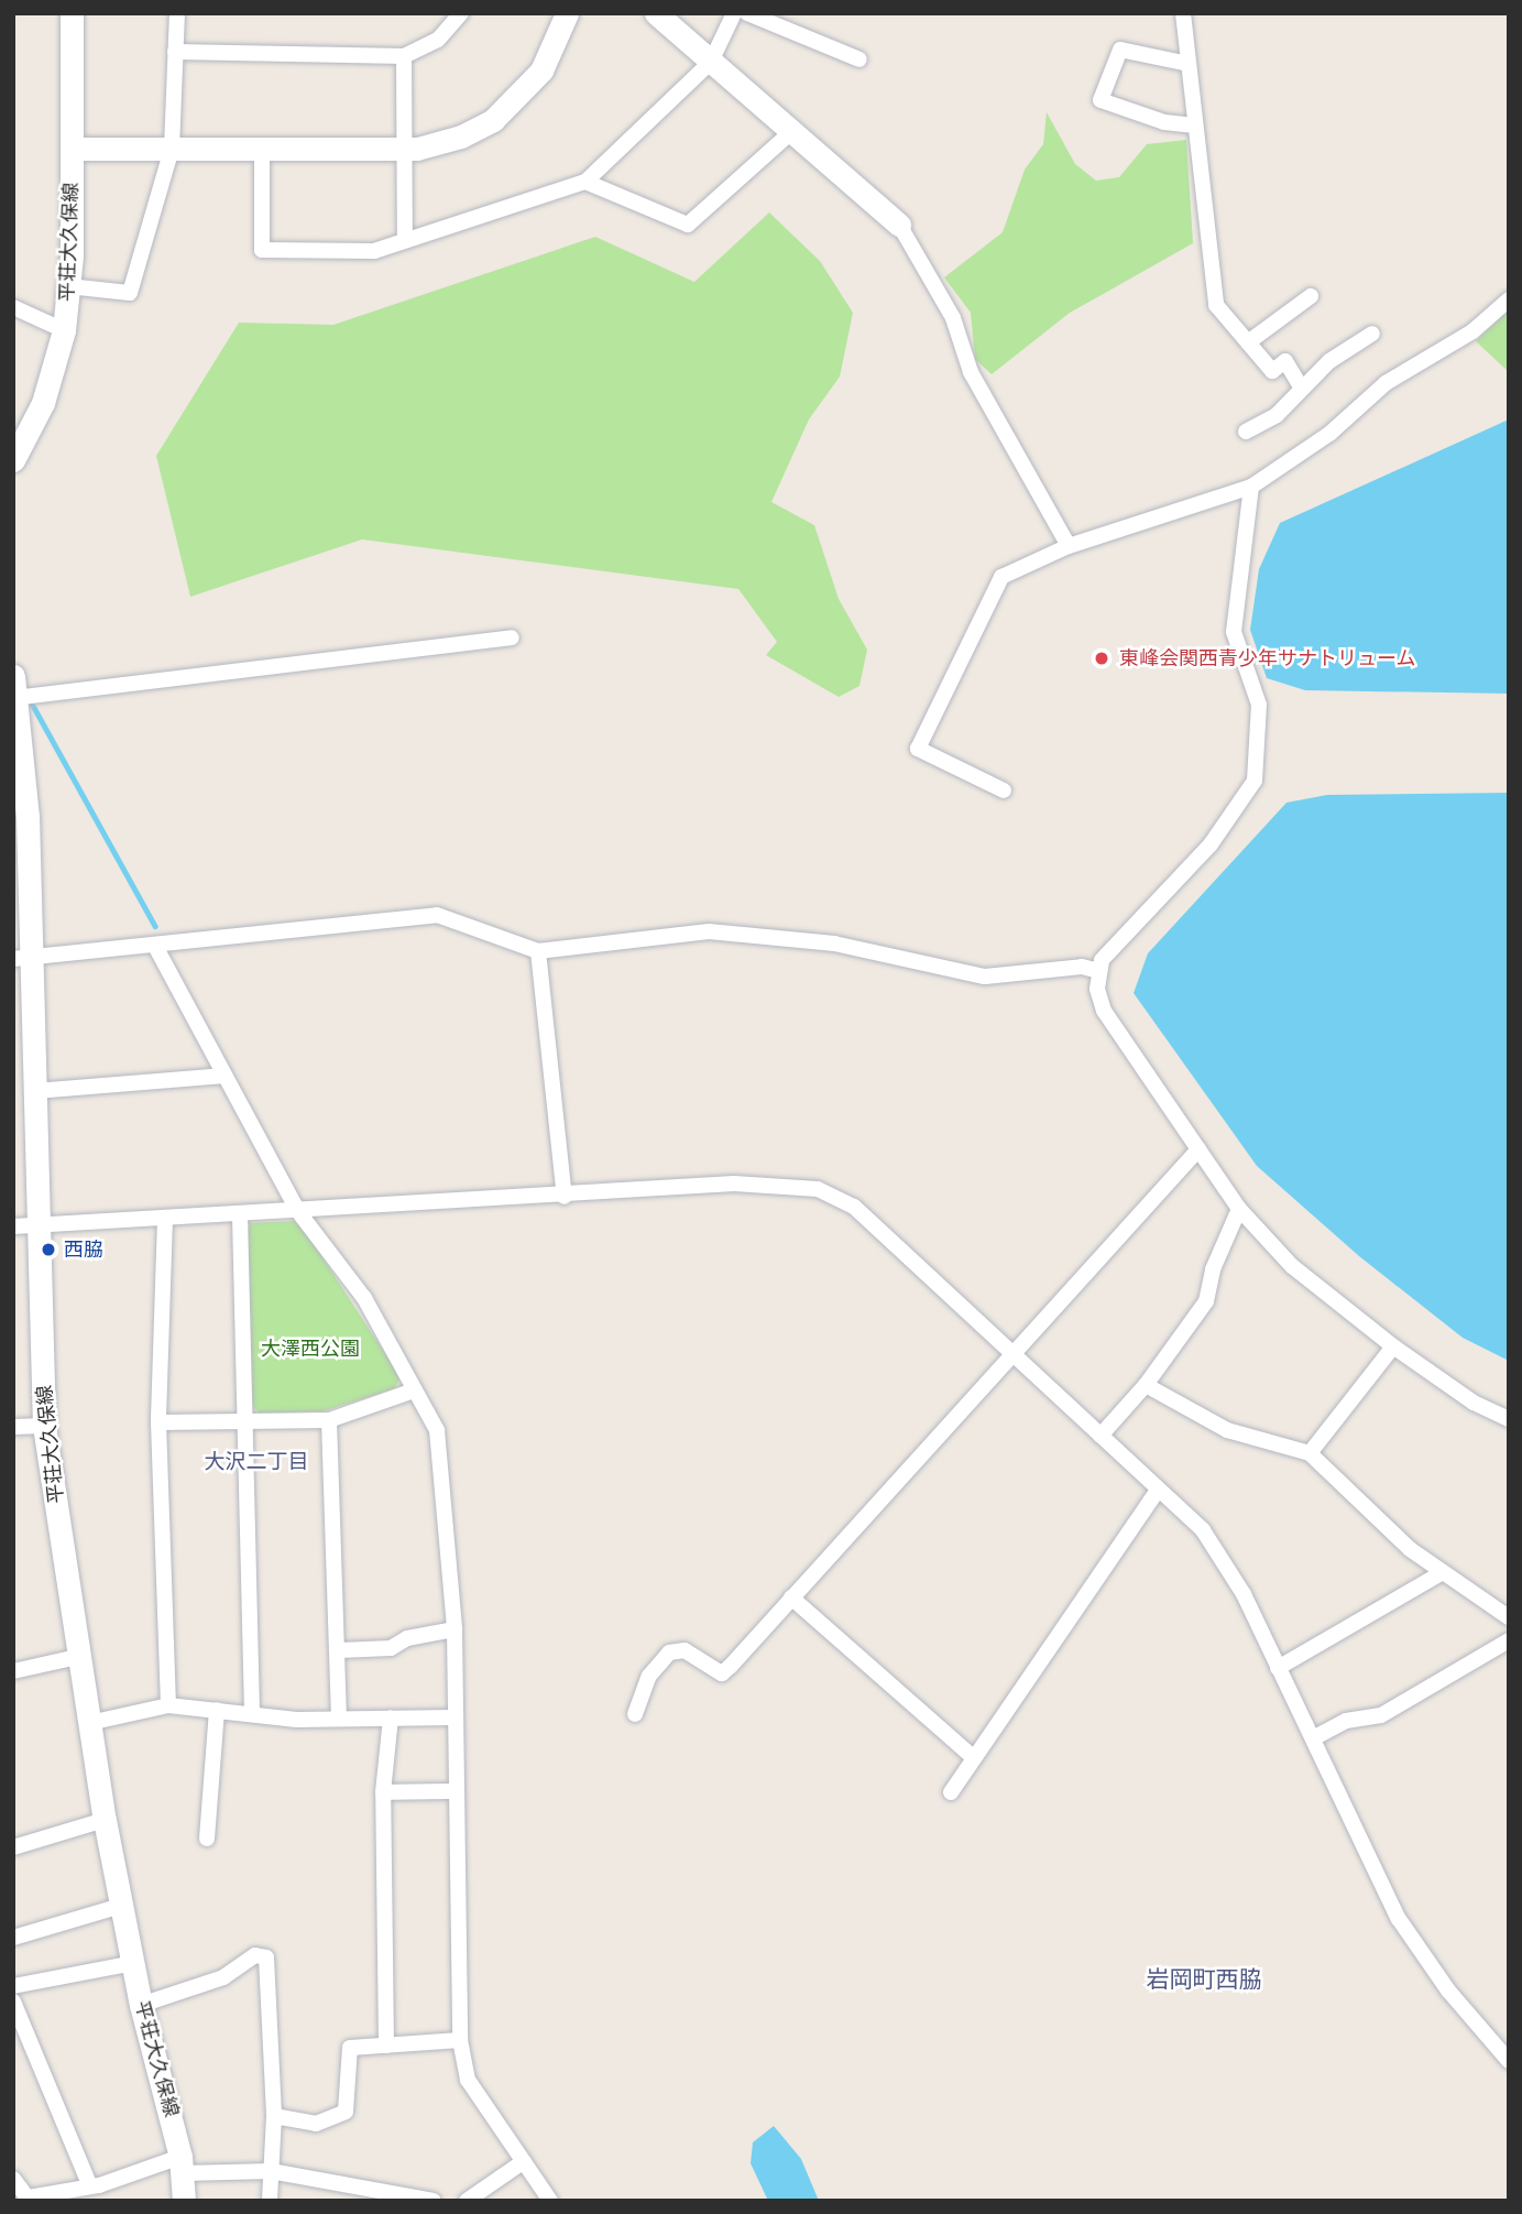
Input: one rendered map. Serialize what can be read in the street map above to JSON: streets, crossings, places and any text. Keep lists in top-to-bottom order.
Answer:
{
  "streets": {
    "main road": ["平荘大久保線"]
  },
  "districts": ["大沢二丁目", "岩岡町西脇"],
  "parks": ["大澤西公園"],
  "places": ["東峰会関西青少年サナトリューム", "西脇"]
}
